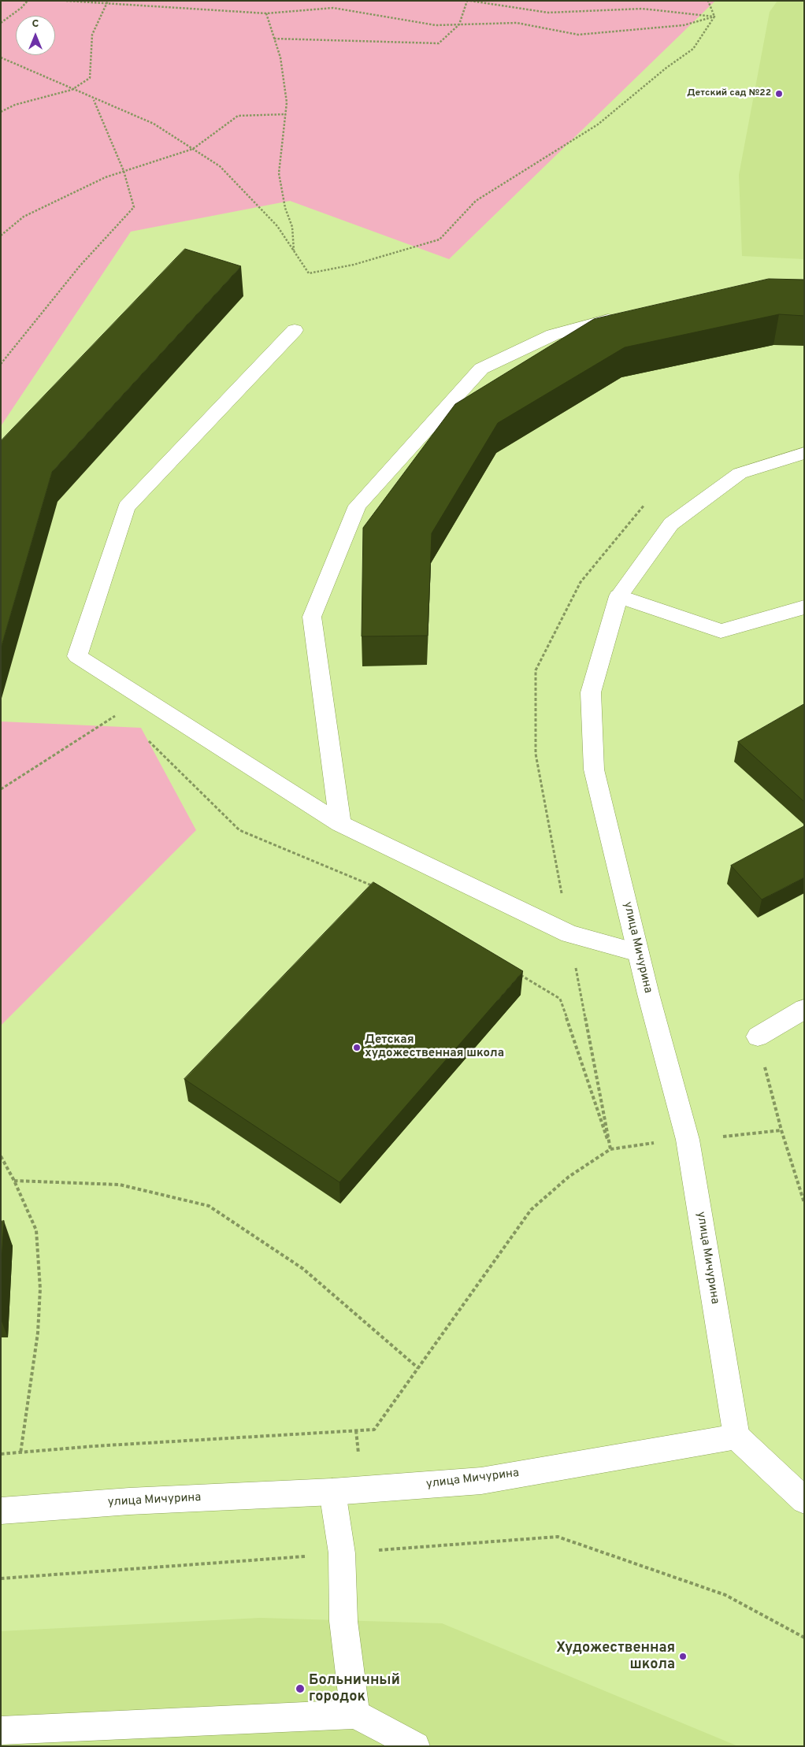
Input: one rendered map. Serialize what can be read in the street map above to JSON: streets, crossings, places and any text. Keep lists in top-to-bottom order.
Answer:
{
  "streets": {
    "street": ["улица Мичурина"]
  },
  "places": [
    "Детский сад №22",
    "Детская художественная школа",
    "Художественная школа",
    "Больничный городок"
  ],
  "north": "top"
}
